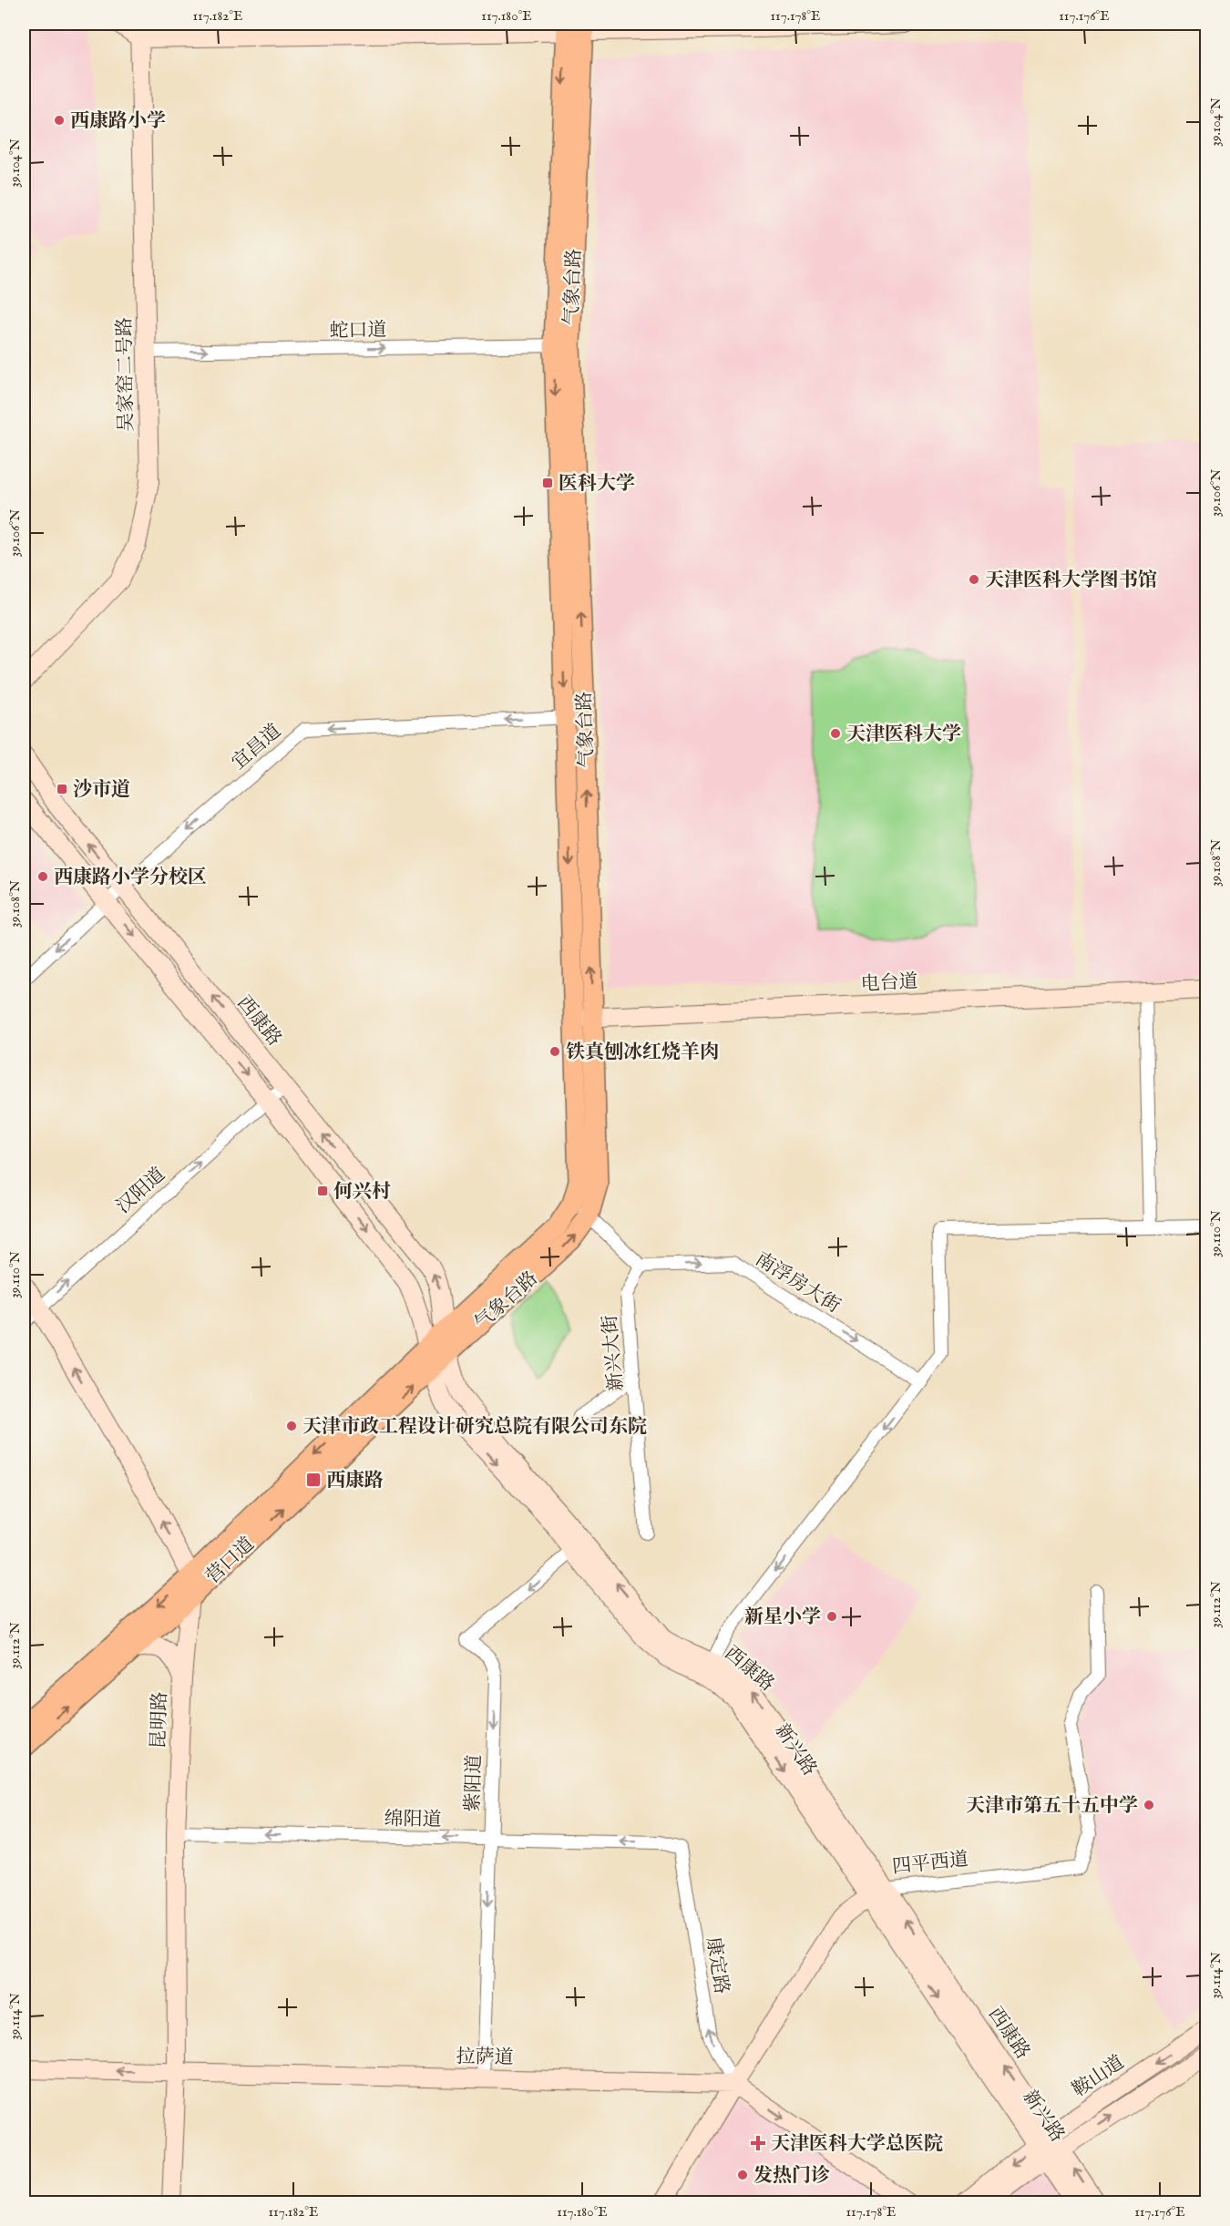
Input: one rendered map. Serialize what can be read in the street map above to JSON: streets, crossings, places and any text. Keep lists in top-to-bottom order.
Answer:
{
  "streets": {
    "main road": ["气象台路", "营口道"],
    "street": [
      "蛇口道",
      "吴家窑二号路",
      "宜昌道",
      "电台道",
      "西康路",
      "汉阳道",
      "南浮房大街",
      "新兴大街",
      "昆明路",
      "新兴路",
      "紫阳道",
      "绵阳道",
      "四平西道",
      "康定路",
      "拉萨道",
      "鞍山道"
    ]
  },
  "crossings": [
    ["气象台路", "蛇口道"],
    ["气象台路", "宜昌道"],
    ["气象台路", "电台道"],
    ["气象台路", "西康路"],
    ["气象台路", "营口道"],
    ["气象台路", "新兴路"],
    ["蛇口道", "吴家窑二号路"],
    ["宜昌道", "西康路"],
    ["西康路", "汉阳道"],
    ["西康路", "新兴路"],
    ["西康路", "四平西道"],
    ["南浮房大街", "新兴大街"],
    ["营口道", "昆明路"],
    ["营口道", "新兴路"],
    ["昆明路", "绵阳道"],
    ["昆明路", "拉萨道"],
    ["新兴路", "紫阳道"],
    ["新兴路", "四平西道"],
    ["新兴路", "鞍山道"],
    ["紫阳道", "绵阳道"],
    ["紫阳道", "拉萨道"],
    ["绵阳道", "康定路"],
    ["康定路", "拉萨道"]
  ],
  "one_way": [
    "蛇口道",
    "宜昌道",
    "汉阳道",
    "南浮房大街",
    "新兴路",
    "紫阳道",
    "绵阳道",
    "康定路"
  ],
  "places": {
    "other": [
      "西康路小学",
      "天津医科大学图书馆",
      "天津医科大学",
      "西康路小学分校区",
      "铁真刨冰红烧羊肉",
      "天津市政工程设计研究总院有限公司东院",
      "新星小学",
      "天津市第五十五中学",
      "发热门诊"
    ],
    "transit": [
      "医科大学",
      "沙市道",
      "何兴村",
      "西康路"
    ],
    "health": ["天津医科大学总医院"]
  },
  "coordinates": [
    "117.182°E",
    "117.180°E",
    "117.178°E",
    "117.176°E",
    "39.104°N",
    "39.106°N",
    "39.108°N",
    "39.110°N",
    "39.112°N",
    "39.114°N"
  ]
}
